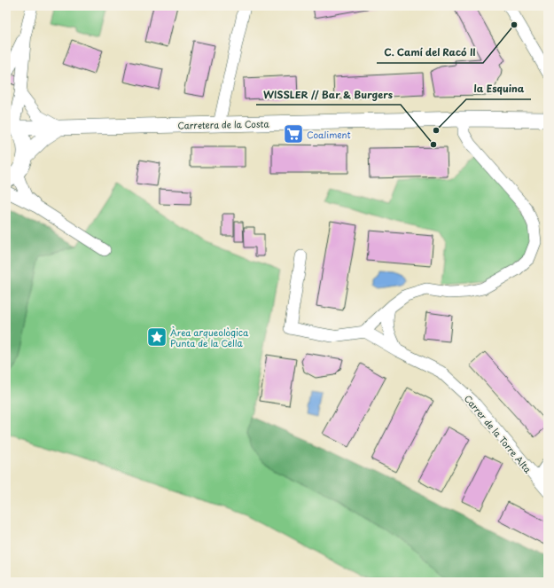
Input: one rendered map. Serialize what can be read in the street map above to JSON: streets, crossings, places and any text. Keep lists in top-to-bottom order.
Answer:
{
  "streets": {
    "street": ["Carretera de la Costa", "Carrer de la Torre Alta"]
  },
  "places": {
    "other": ["C. Camí del Racó II", "la Esquina", "WISSLER // Bar & Burgers"],
    "supermarket": ["Coaliment"],
    "place": ["Àrea arqueològica Punta de la Cella"]
  }
}
